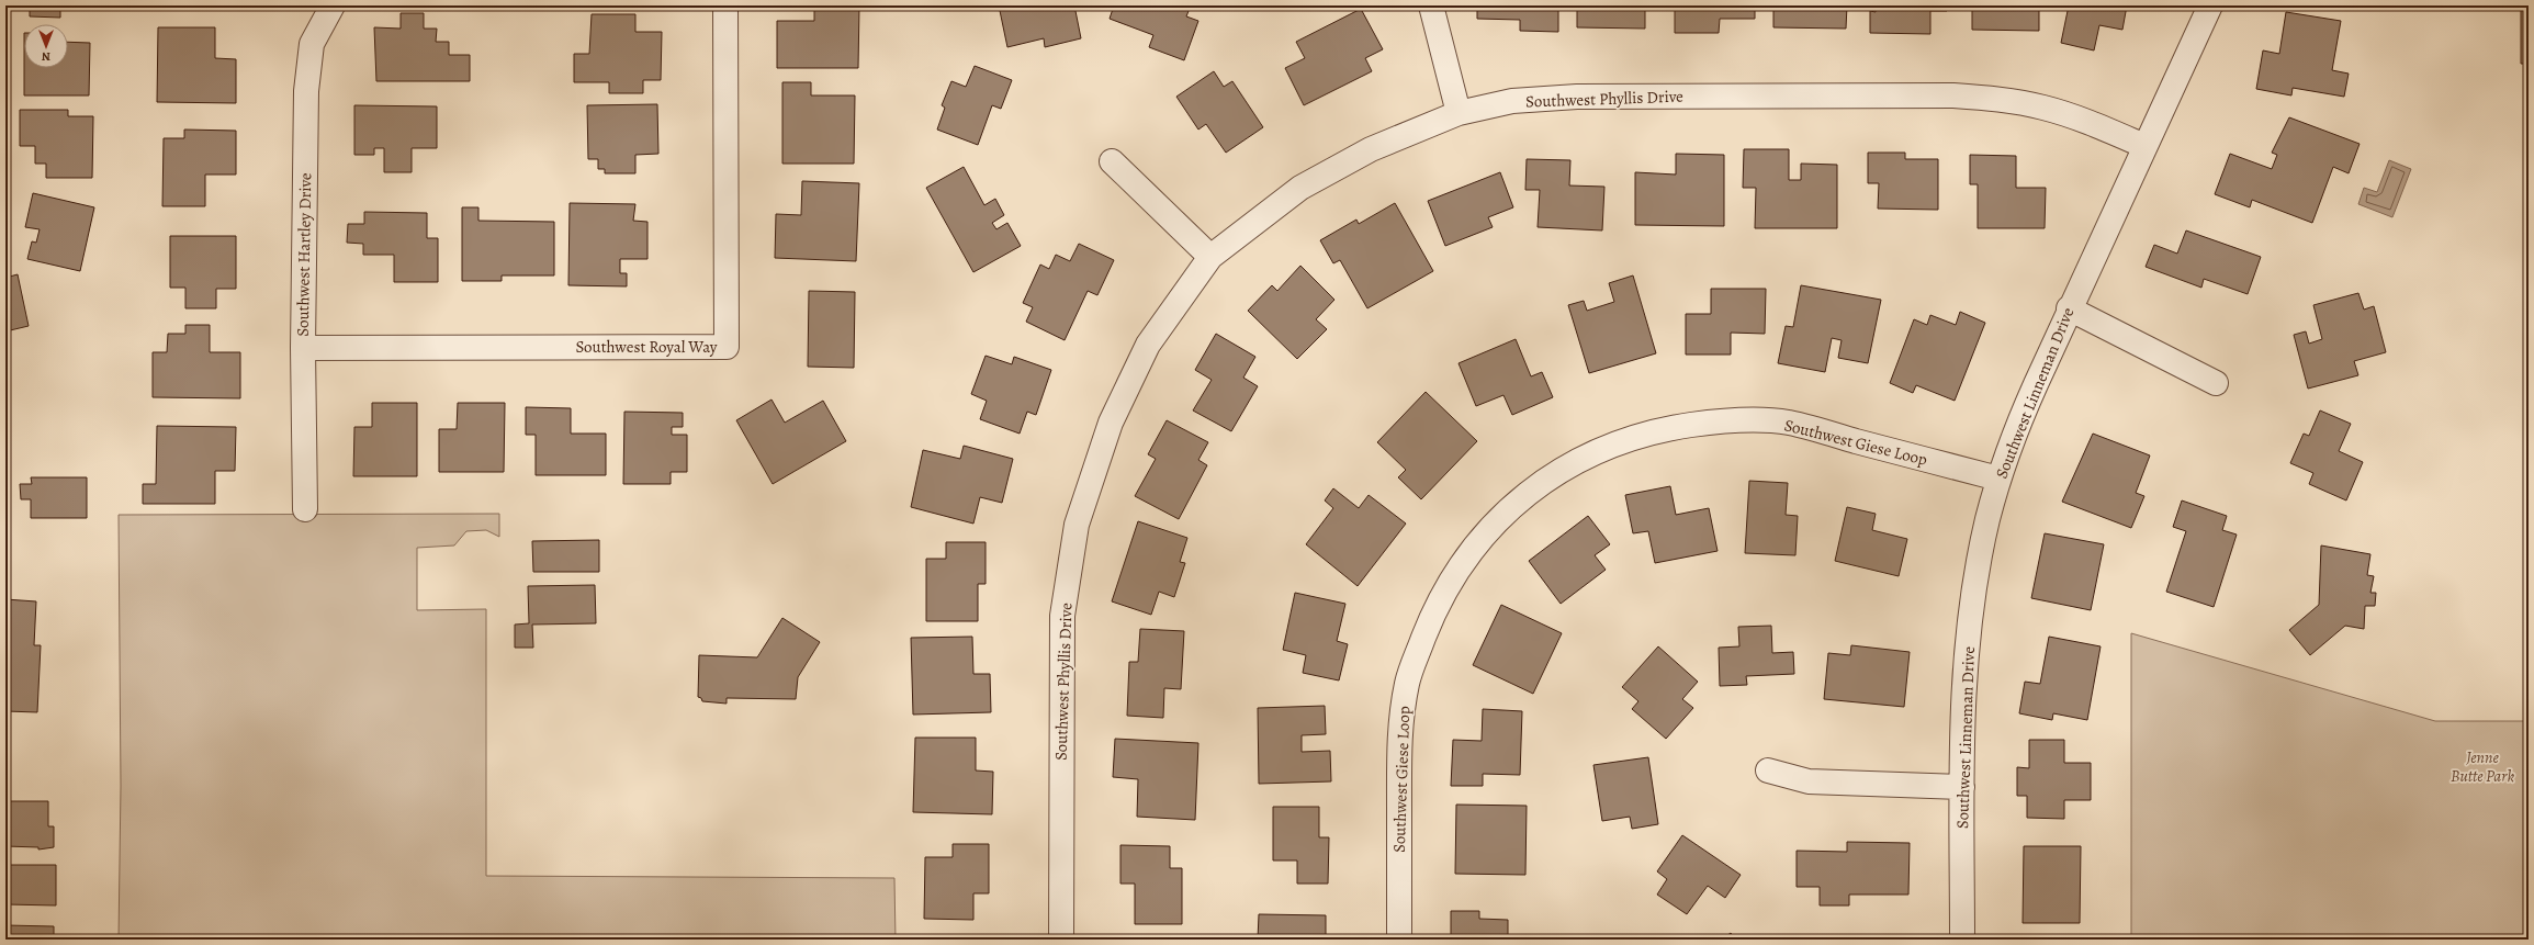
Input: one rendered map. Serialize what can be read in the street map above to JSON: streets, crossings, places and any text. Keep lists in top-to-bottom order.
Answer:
{
  "streets": {
    "street": [
      "Southwest Phyllis Drive",
      "Southwest Hartley Drive",
      "Southwest Royal Way",
      "Southwest Linneman Drive",
      "Southwest Giese Loop"
    ]
  },
  "crossings": [
    ["Southwest Phyllis Drive", "Southwest Linneman Drive"],
    ["Southwest Hartley Drive", "Southwest Royal Way"],
    ["Southwest Linneman Drive", "Southwest Giese Loop"]
  ],
  "parks": ["Jenne Butte Park"],
  "north": "bottom"
}
